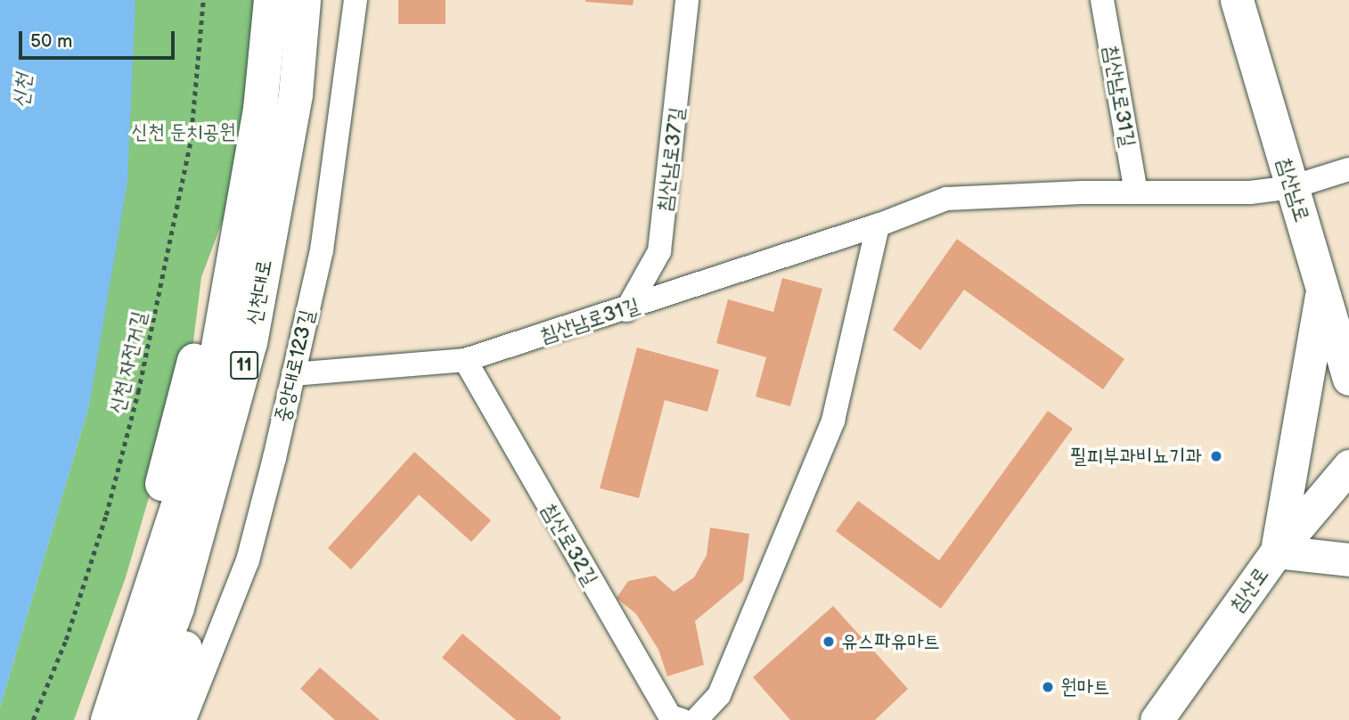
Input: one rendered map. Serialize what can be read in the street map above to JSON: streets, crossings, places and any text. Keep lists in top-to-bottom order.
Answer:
{
  "streets": {
    "highway": ["신천대로", "11"],
    "main road": ["침산남로", "침산로"],
    "street": [
      "침산남로31길",
      "침산남로37길",
      "중앙대로123길",
      "침산로32길"
    ],
    "path": ["신천 자전거길"]
  },
  "crossings": [
    ["침산남로31길", "침산남로37길"],
    ["침산남로31길", "침산남로"],
    ["침산남로31길", "중앙대로123길"],
    ["침산남로31길", "침산로32길"]
  ],
  "water": ["신천"],
  "parks": ["신천 둔치공원"],
  "places": ["필피부과비뇨기과", "유스파유마트", "원마트"],
  "scale_bar": "50 m"
}
